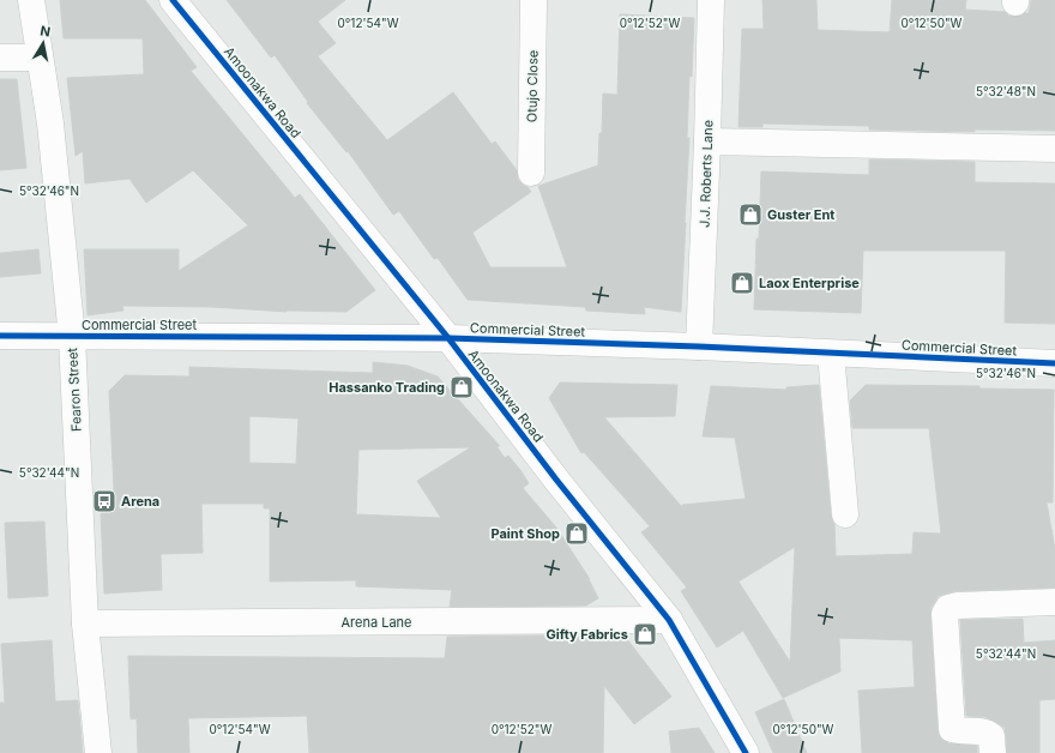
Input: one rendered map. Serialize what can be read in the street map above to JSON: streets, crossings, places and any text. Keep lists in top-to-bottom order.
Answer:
{
  "streets": {
    "street": [
      "Otujo Close",
      "Amoonakwa Road",
      "J.J. Roberts Lane",
      "Commercial Street",
      "Fearon Street",
      "Arena Lane"
    ]
  },
  "crossings": [
    ["Amoonakwa Road", "Commercial Street"],
    ["Amoonakwa Road", "Arena Lane"],
    ["J.J. Roberts Lane", "Commercial Street"],
    ["Commercial Street", "Fearon Street"],
    ["Fearon Street", "Arena Lane"]
  ],
  "places": {
    "shop": [
      "Guster Ent",
      "Laox Enterprise",
      "Hassanko Trading",
      "Paint Shop",
      "Gifty Fabrics"
    ],
    "bus stop": ["Arena"]
  },
  "north": "top",
  "coordinates": [
    "0°12'54\"W",
    "0°12'52\"W",
    "0°12'50\"W",
    "5°32'48\"N",
    "5°32'46\"N",
    "5°32'44\"N"
  ]
}
